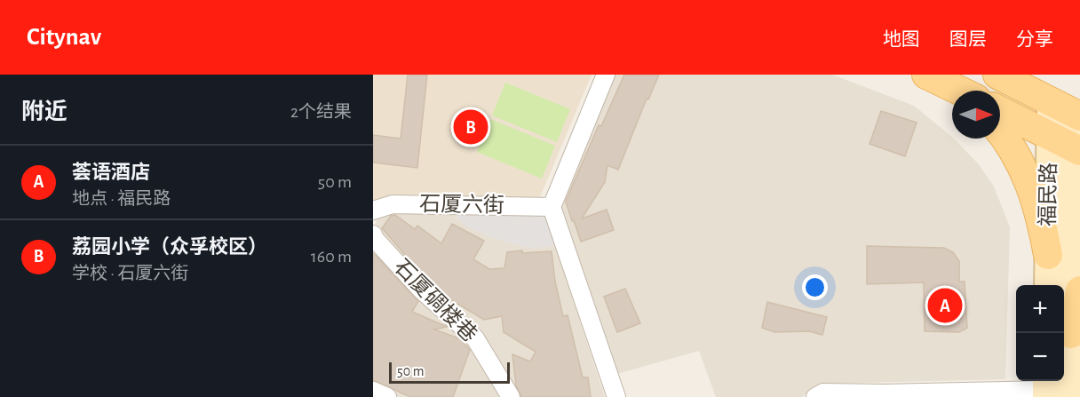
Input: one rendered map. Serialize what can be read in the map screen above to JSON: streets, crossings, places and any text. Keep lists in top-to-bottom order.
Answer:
{
  "streets": {
    "main road": ["福民路"],
    "street": ["石厦六街", "石厦碉楼巷"]
  },
  "scale_bar": "50 m",
  "north": "right",
  "page": {
    "header": "Citynav",
    "nav": ["地图", "图层", "分享"],
    "heading": ["附近", "2个结果"],
    "pins": ["B", "A"],
    "list": [
      {
        "mark": "A",
        "name": "荟语酒店",
        "note": "地点 · 福民路",
        "value": "50 m"
      },
      {
        "mark": "B",
        "name": "荔园小学（众孚校区）",
        "note": "学校 · 石厦六街",
        "value": "160 m"
      }
    ],
    "map_buttons": ["+", "−"],
    "scale": "50 m"
  }
}
